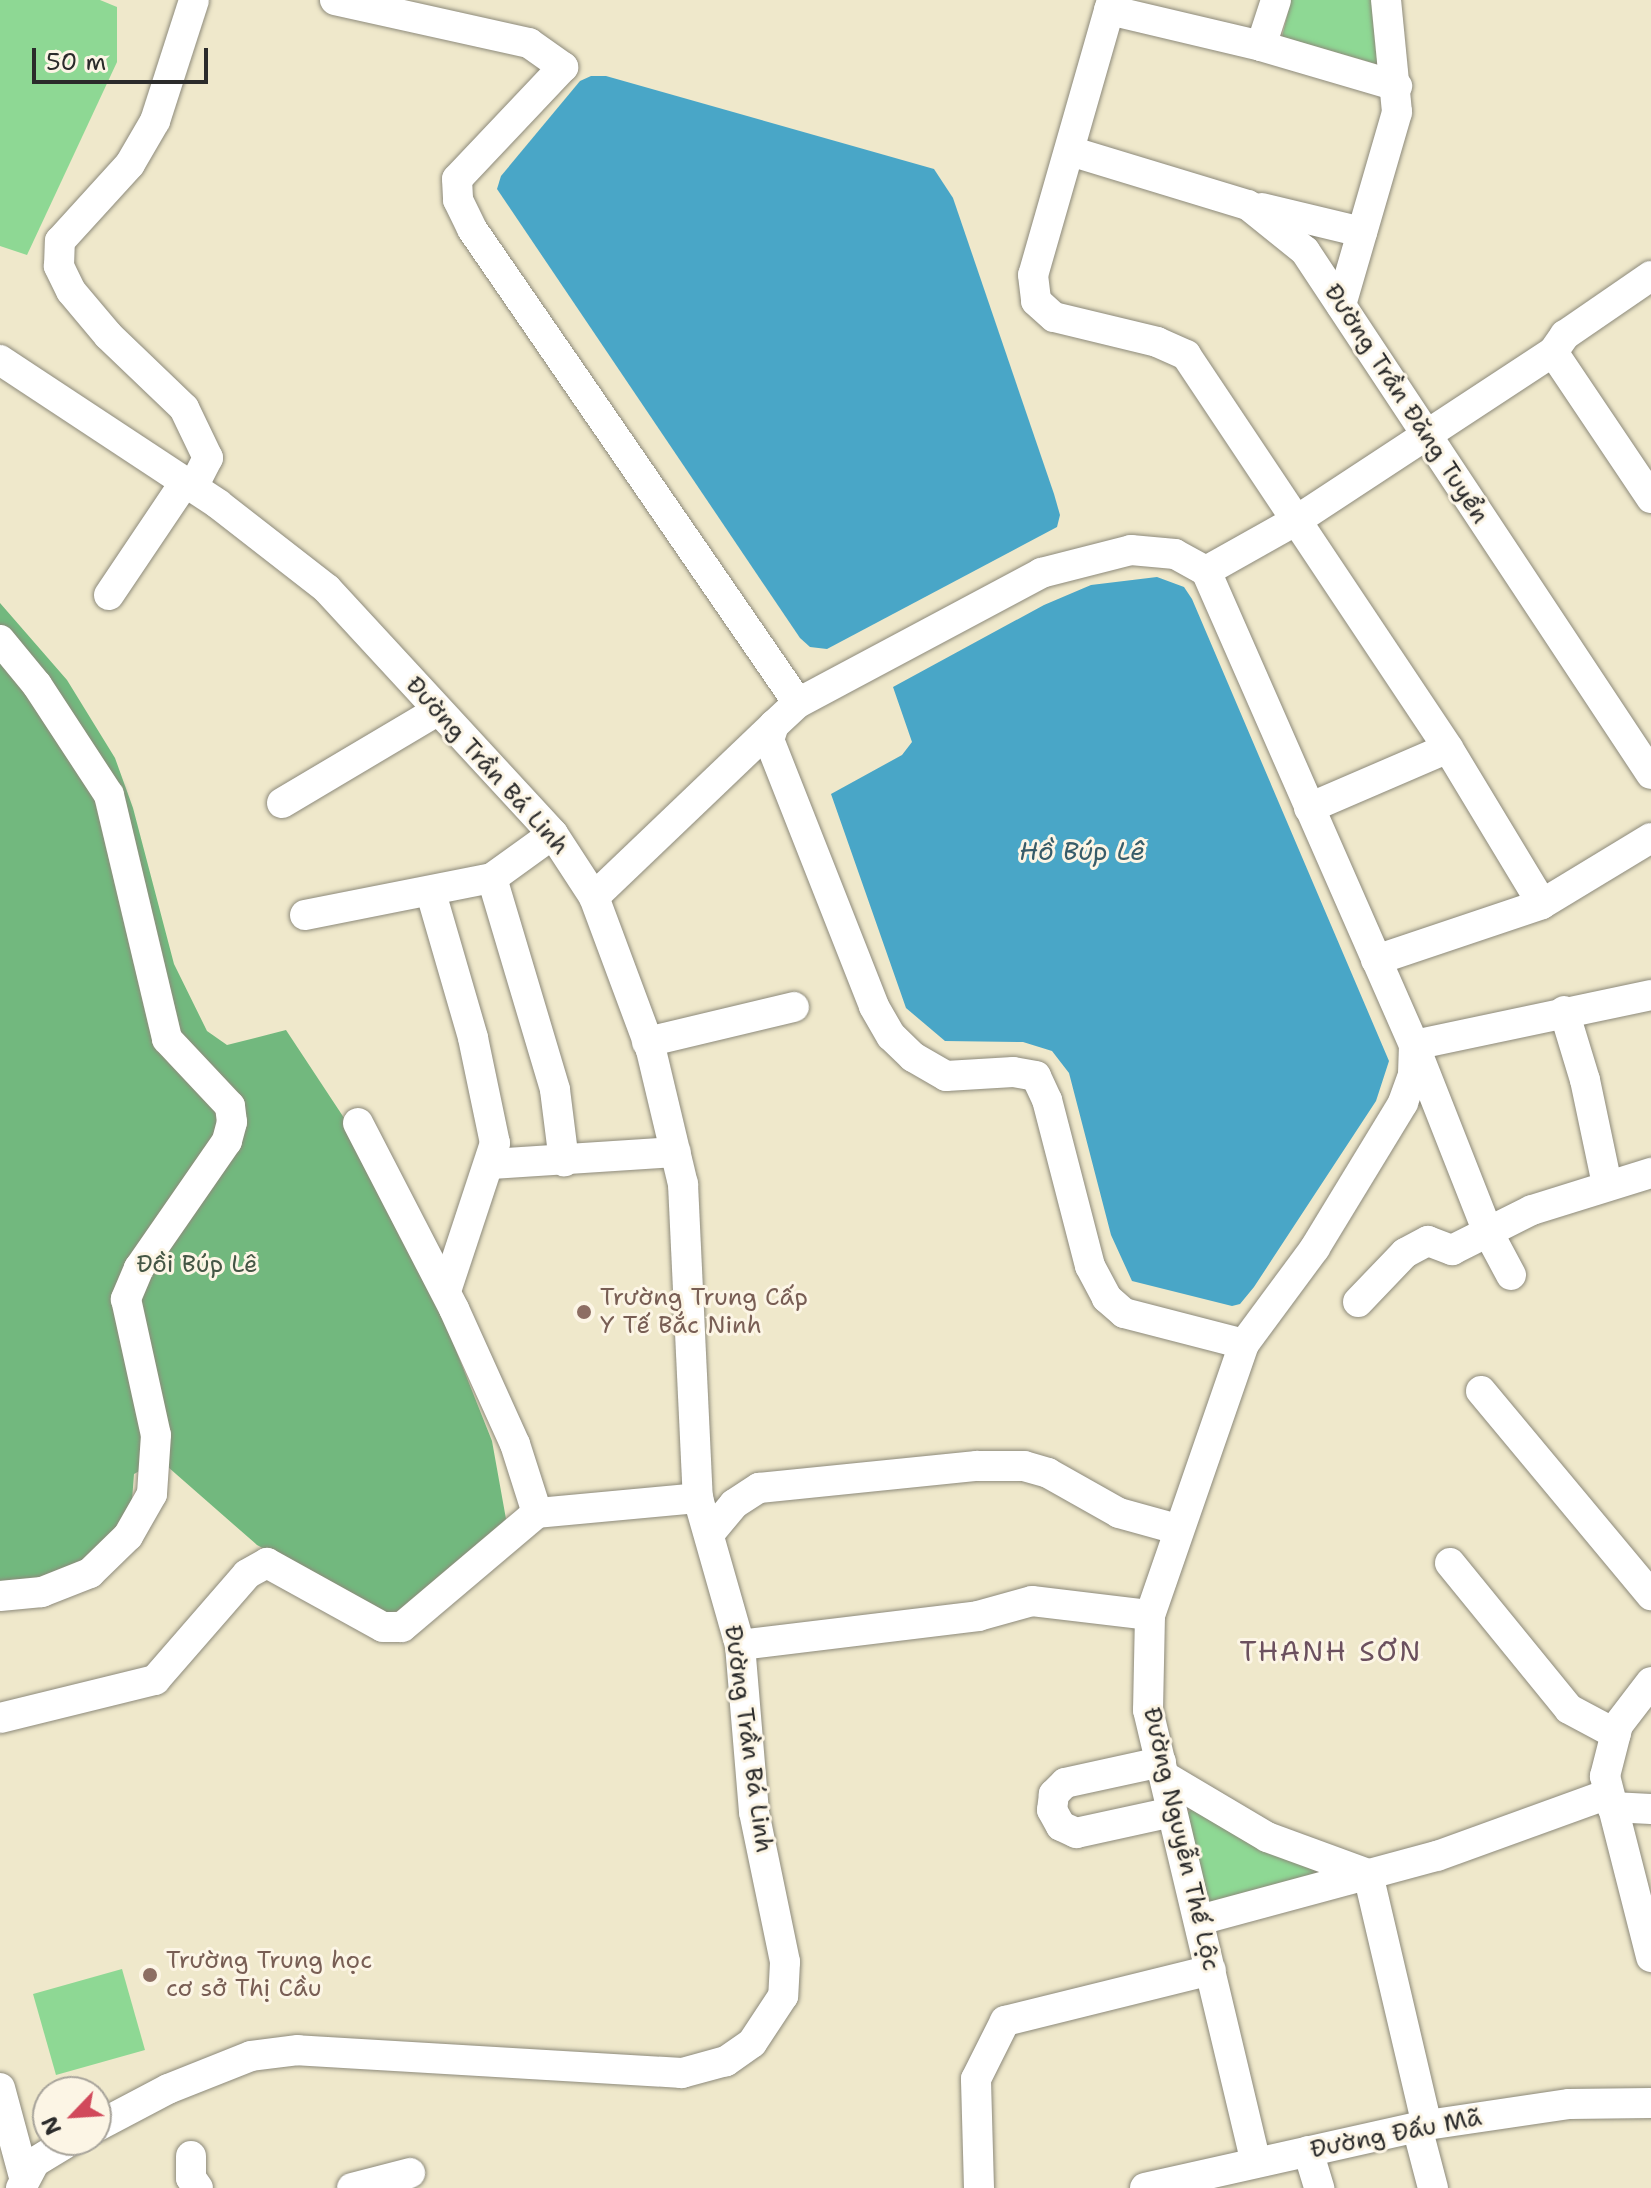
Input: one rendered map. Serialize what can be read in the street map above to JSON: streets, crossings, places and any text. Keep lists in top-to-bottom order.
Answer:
{
  "streets": {
    "street": [
      "Đường Trần Đăng Tuyển",
      "Đường Trần Bá Linh",
      "Đường Nguyễn Thế Lộc",
      "Đường Đấu Mã"
    ]
  },
  "crossings": [
    ["Đường Nguyễn Thế Lộc", "Đường Đấu Mã"]
  ],
  "districts": ["THANH SƠN"],
  "water": ["Hồ Búp Lê"],
  "parks": ["Đồi Búp Lê"],
  "places": ["Trường Trung Cấp Y Tế Bắc Ninh", "Trường Trung học cơ sở Thị Cầu"],
  "scale_bar": "50 m",
  "north": "bottom left"
}
